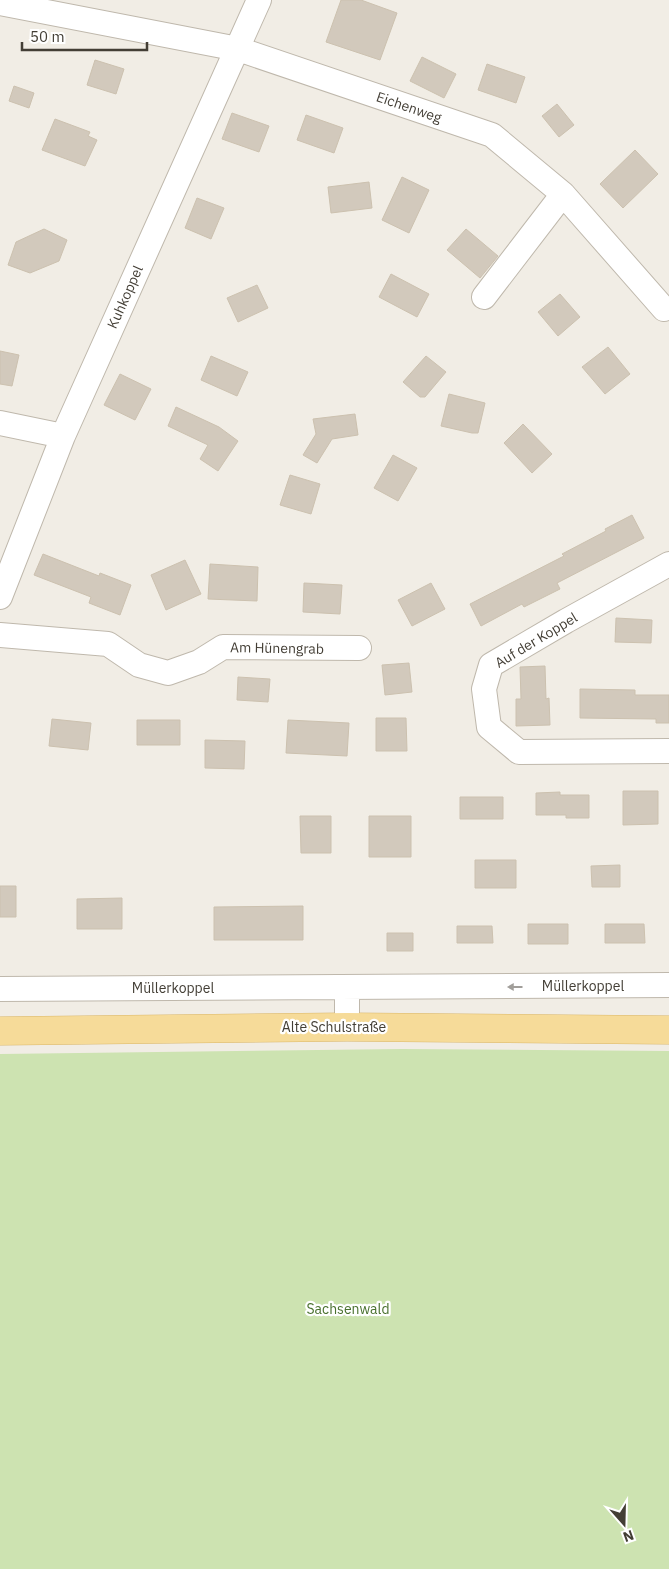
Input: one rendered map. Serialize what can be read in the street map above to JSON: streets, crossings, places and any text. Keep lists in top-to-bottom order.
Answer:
{
  "streets": {
    "main road": ["Alte Schulstraße"],
    "street": [
      "Eichenweg",
      "Kuhkoppel",
      "Auf der Koppel",
      "Am Hünengrab",
      "Müllerkoppel"
    ]
  },
  "crossings": [
    ["Eichenweg", "Kuhkoppel"]
  ],
  "one_way": ["Müllerkoppel"],
  "parks": ["Sachsenwald"],
  "scale_bar": "50 m",
  "north": "bottom"
}
